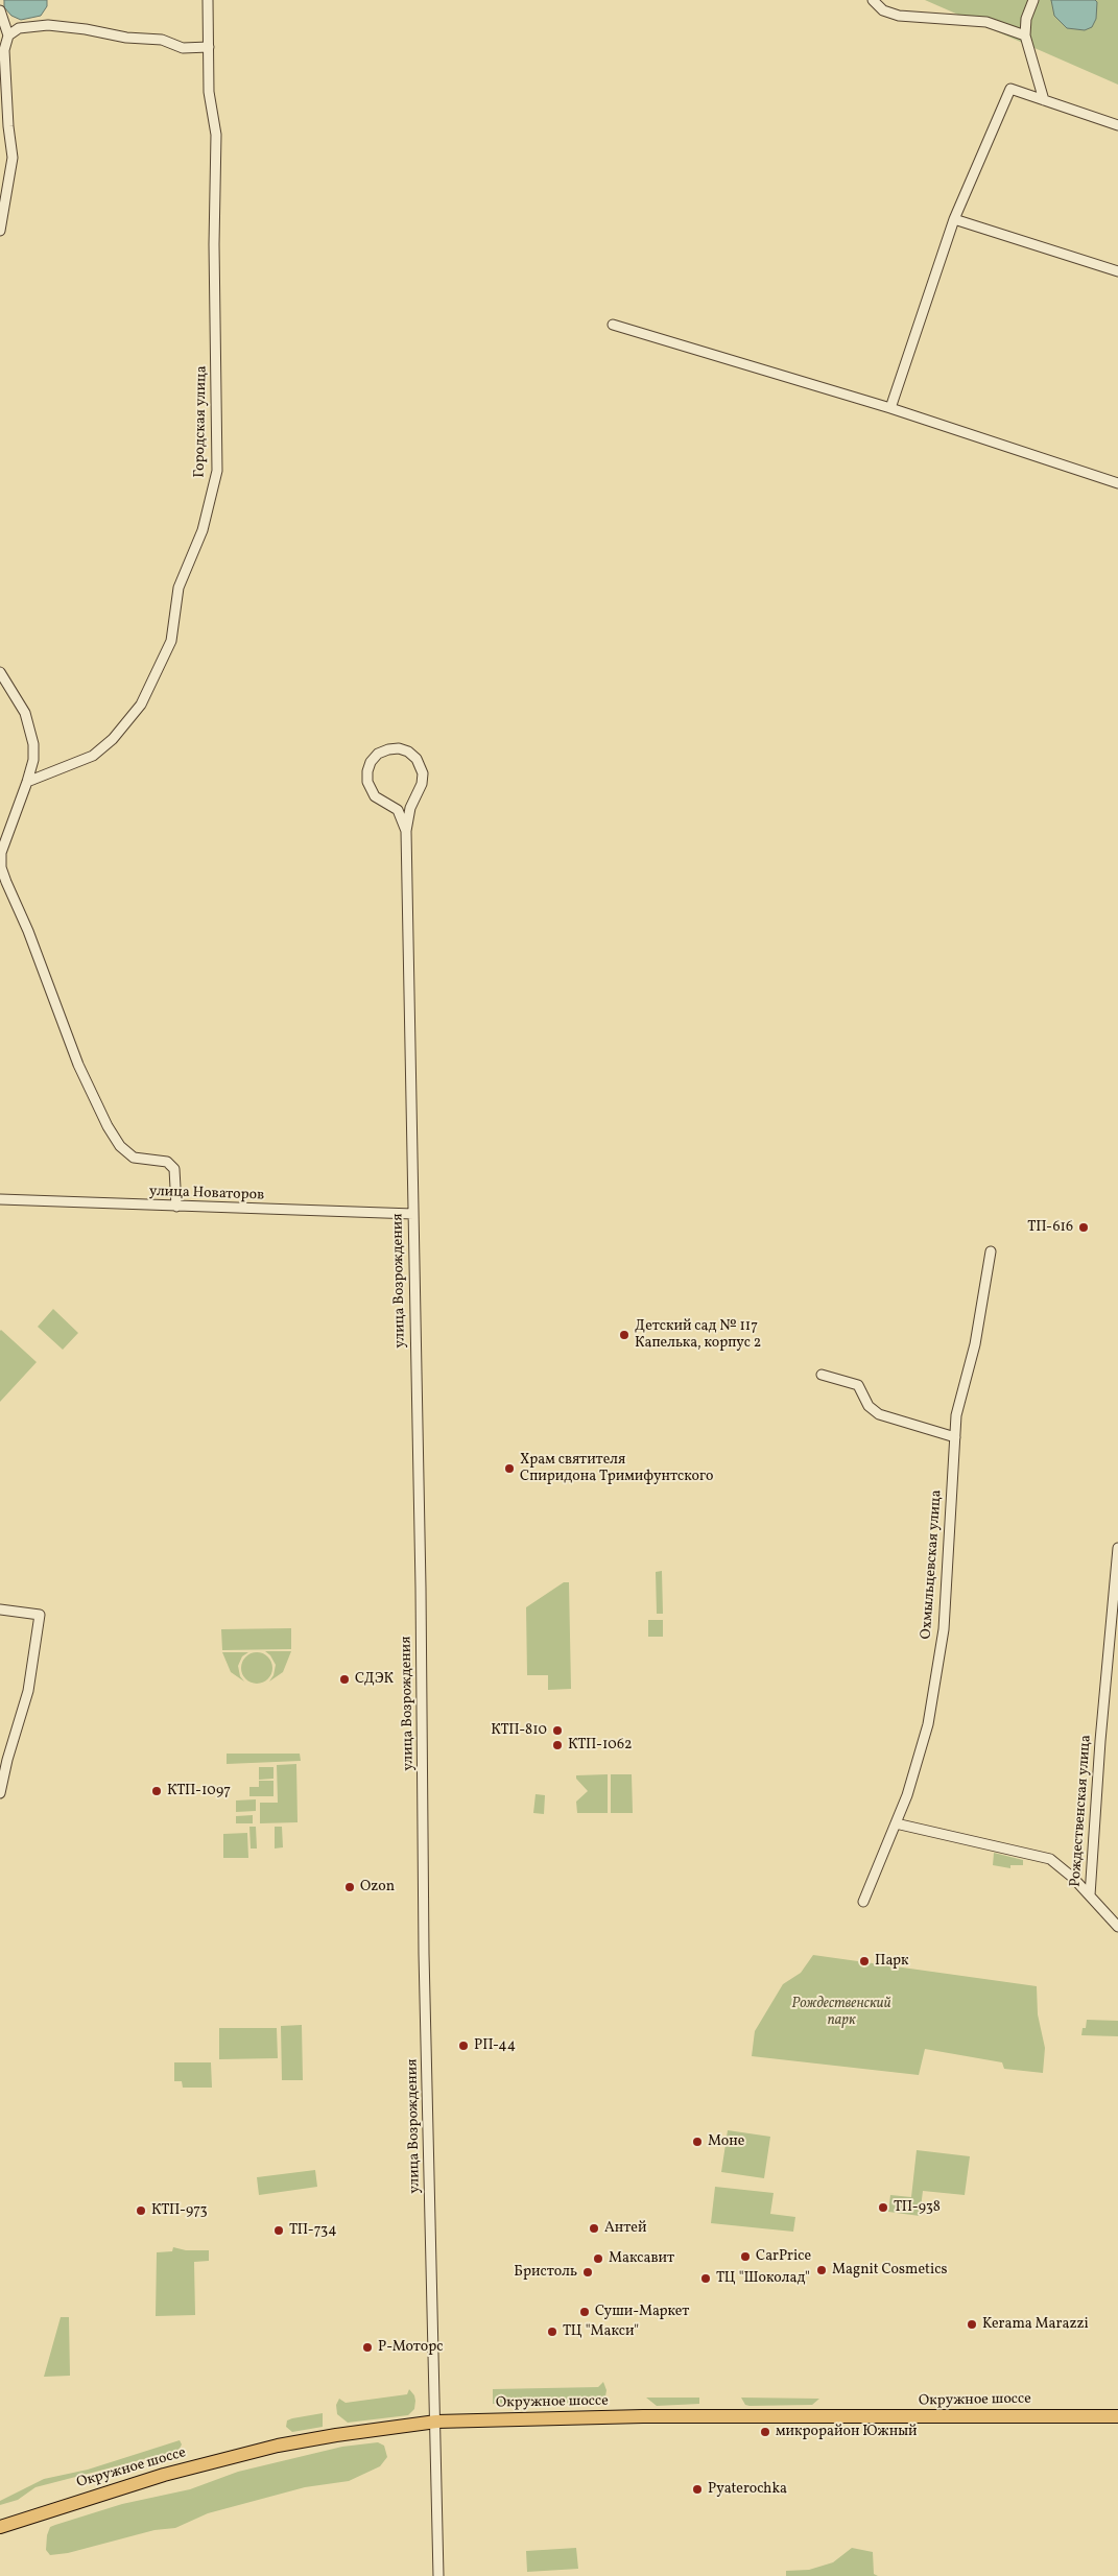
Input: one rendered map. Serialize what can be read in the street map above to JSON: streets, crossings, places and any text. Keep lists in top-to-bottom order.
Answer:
{
  "streets": {
    "main road": ["Окружное шоссе"],
    "street": [
      "Городская улица",
      "улица Новаторов",
      "улица Возрождения",
      "Охмыльцевская улица",
      "Рождественская улица"
    ]
  },
  "crossings": [
    ["улица Новаторов", "улица Возрождения"],
    ["улица Возрождения", "Окружное шоссе"],
    ["Охмыльцевская улица", "Рождественская улица"]
  ],
  "parks": ["Рождественский парк"],
  "places": [
    "ТП-616",
    "Детский сад № 117 Капелька, корпус 2",
    "Храм святителя Спиридона Тримифунтского",
    "СДЭК",
    "КТП-810",
    "КТП-1062",
    "КТП-1097",
    "Ozon",
    "Парк",
    "РП-44",
    "Моне",
    "ТП-938",
    "КТП-973",
    "Антей",
    "ТП-734",
    "CarPrice",
    "Максавит",
    "Magnit Cosmetics",
    "Бристоль",
    "ТЦ \"Шоколад\"",
    "Суши-Маркет",
    "Kerama Marazzi",
    "ТЦ \"Макси\"",
    "Р-Моторс",
    "микрорайон Южный",
    "Pyaterochka"
  ]
}
